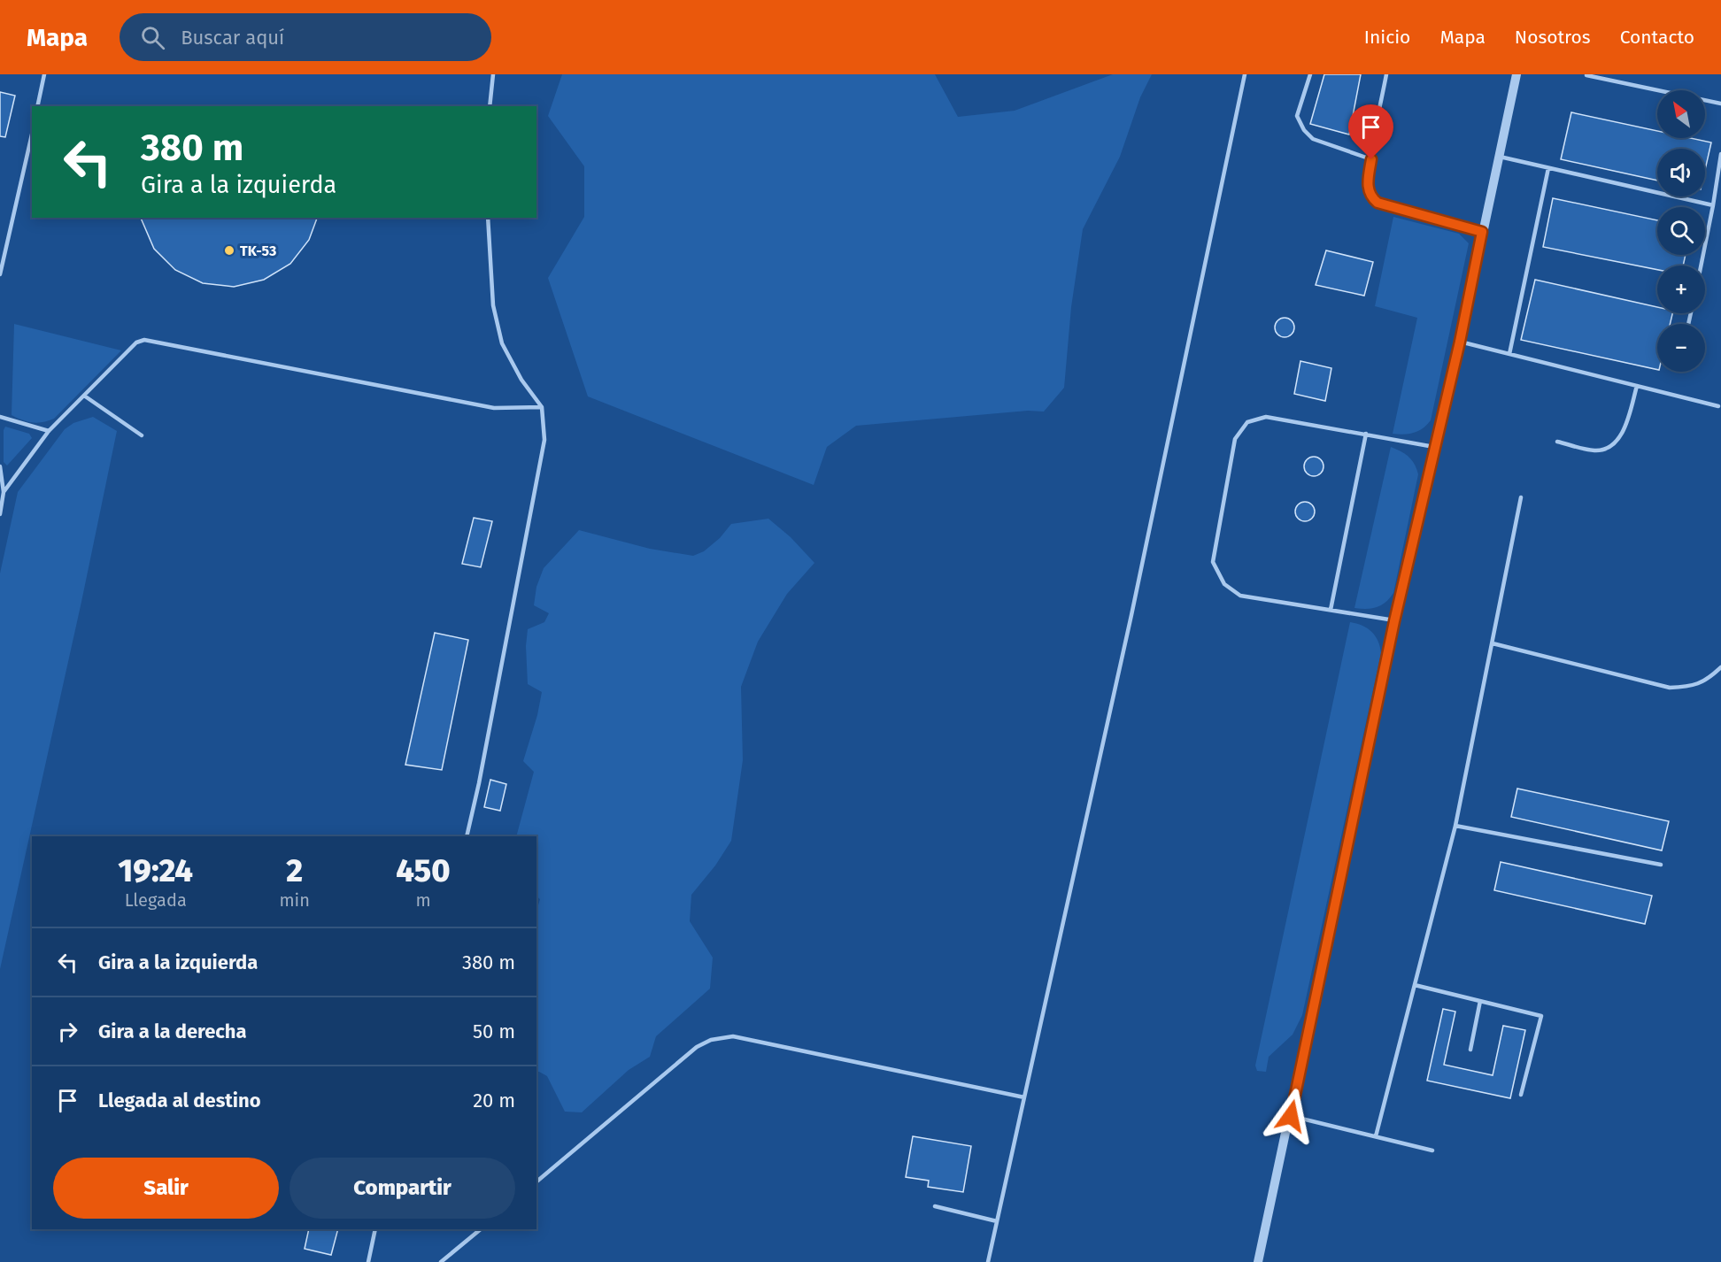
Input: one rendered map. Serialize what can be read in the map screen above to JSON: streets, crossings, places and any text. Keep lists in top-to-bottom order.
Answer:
{
  "places": ["TK-53"],
  "north": "top left",
  "page": {
    "header": "Mapa",
    "search": "Buscar aquí",
    "nav": [
      "Inicio",
      "Mapa",
      "Nosotros",
      "Contacto"
    ],
    "map_buttons": ["+", "−"],
    "turn": ["380 m", "Gira a la izquierda"],
    "eta": [
      "19:24",
      "Llegada",
      "2",
      "min",
      "450",
      "m"
    ],
    "list": [
      {
        "name": "Gira a la izquierda",
        "value": "380 m"
      },
      {
        "name": "Gira a la derecha",
        "value": "50 m"
      },
      {
        "name": "Llegada al destino",
        "value": "20 m"
      }
    ],
    "buttons": ["Salir", "Compartir"]
  }
}
